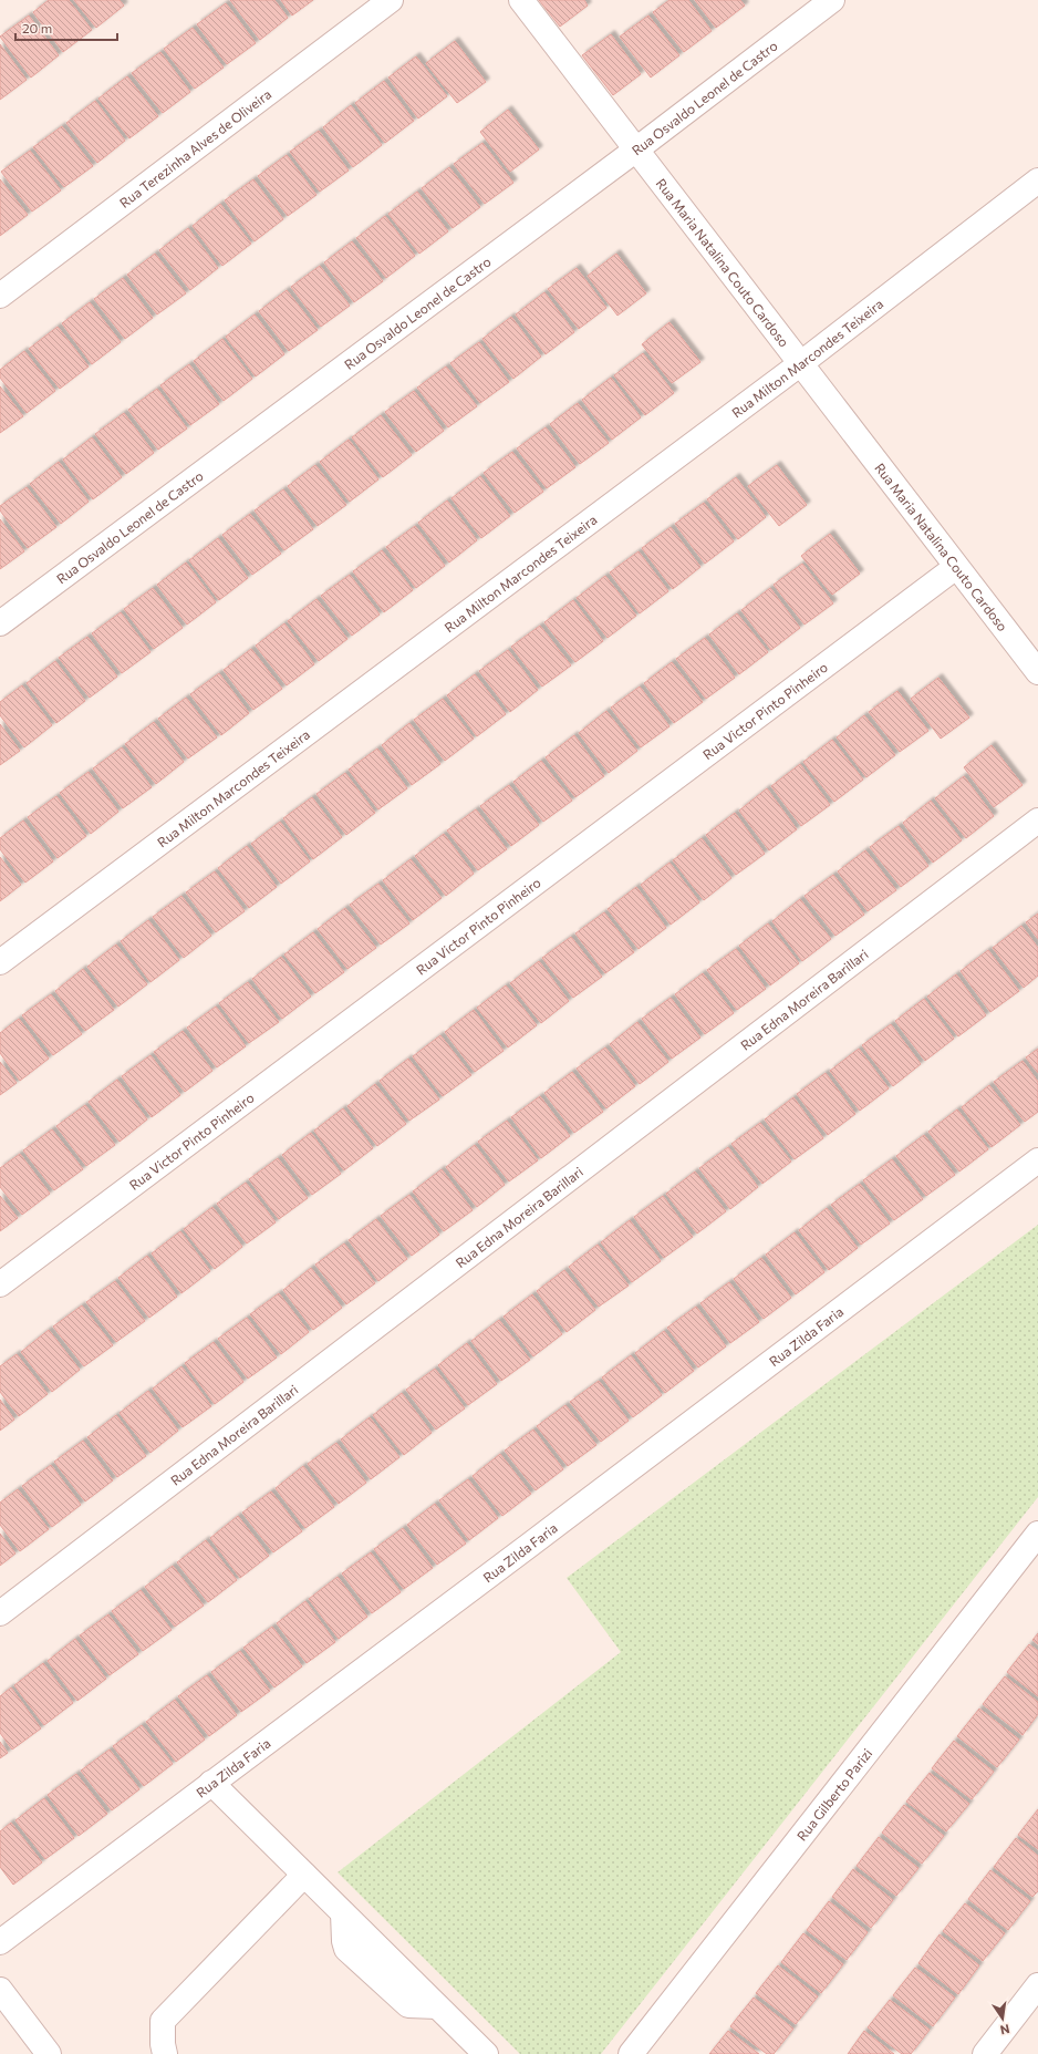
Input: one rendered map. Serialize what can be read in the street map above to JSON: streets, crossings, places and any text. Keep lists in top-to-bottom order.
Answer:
{
  "streets": {
    "street": [
      "Rua Osvaldo Leonel de Castro",
      "Rua Terezinha Alves de Oliveira",
      "Rua Maria Natalina Couto Cardoso",
      "Rua Milton Marcondes Teixeira",
      "Rua Victor Pinto Pinheiro",
      "Rua Edna Moreira Barillari",
      "Rua Zilda Faria",
      "Rua Gilberto Parizi"
    ]
  },
  "crossings": [
    ["Rua Osvaldo Leonel de Castro", "Rua Maria Natalina Couto Cardoso"],
    ["Rua Maria Natalina Couto Cardoso", "Rua Milton Marcondes Teixeira"],
    ["Rua Maria Natalina Couto Cardoso", "Rua Victor Pinto Pinheiro"]
  ],
  "scale_bar": "20 m",
  "north": "bottom"
}
